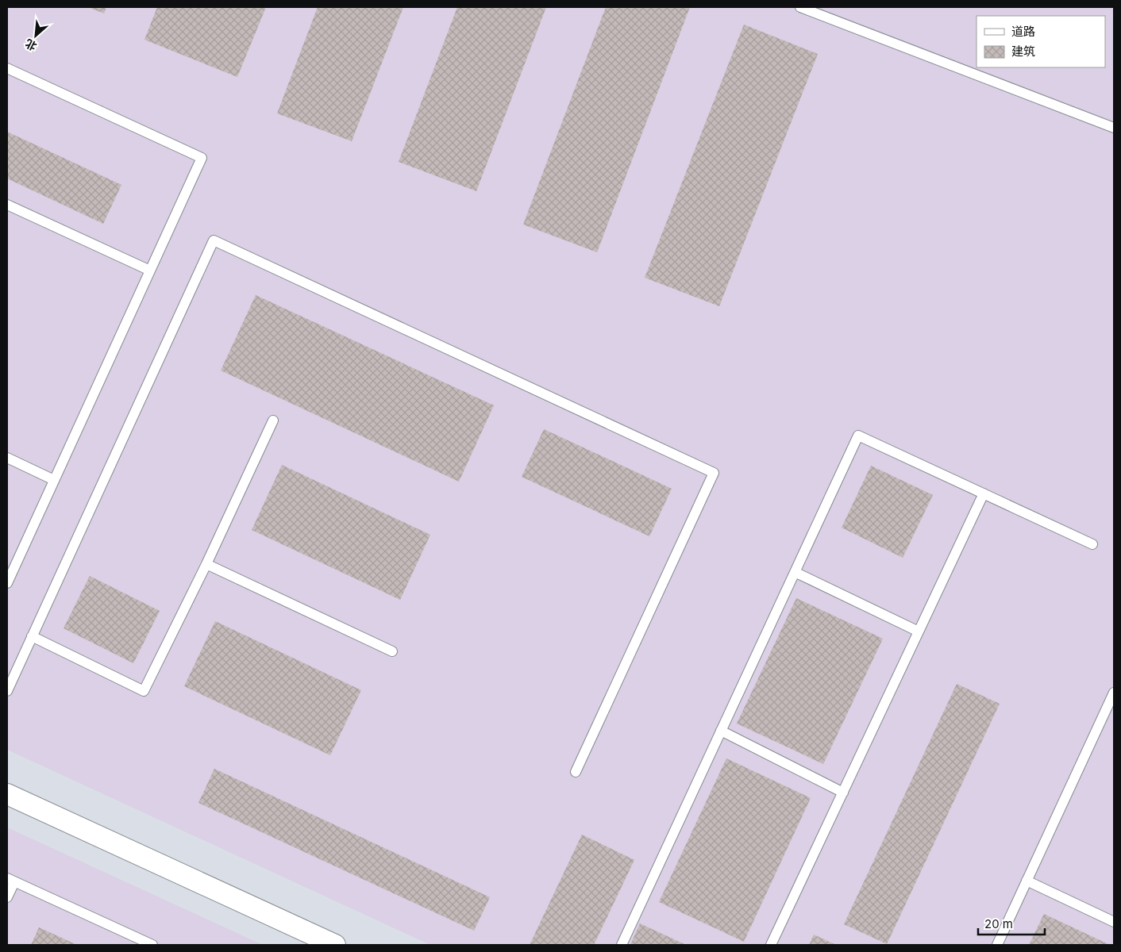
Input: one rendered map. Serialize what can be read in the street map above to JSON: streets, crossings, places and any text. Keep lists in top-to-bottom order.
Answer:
{
  "legend": ["道路", "建筑"],
  "scale_bar": "20 m",
  "north": "bottom left"
}
